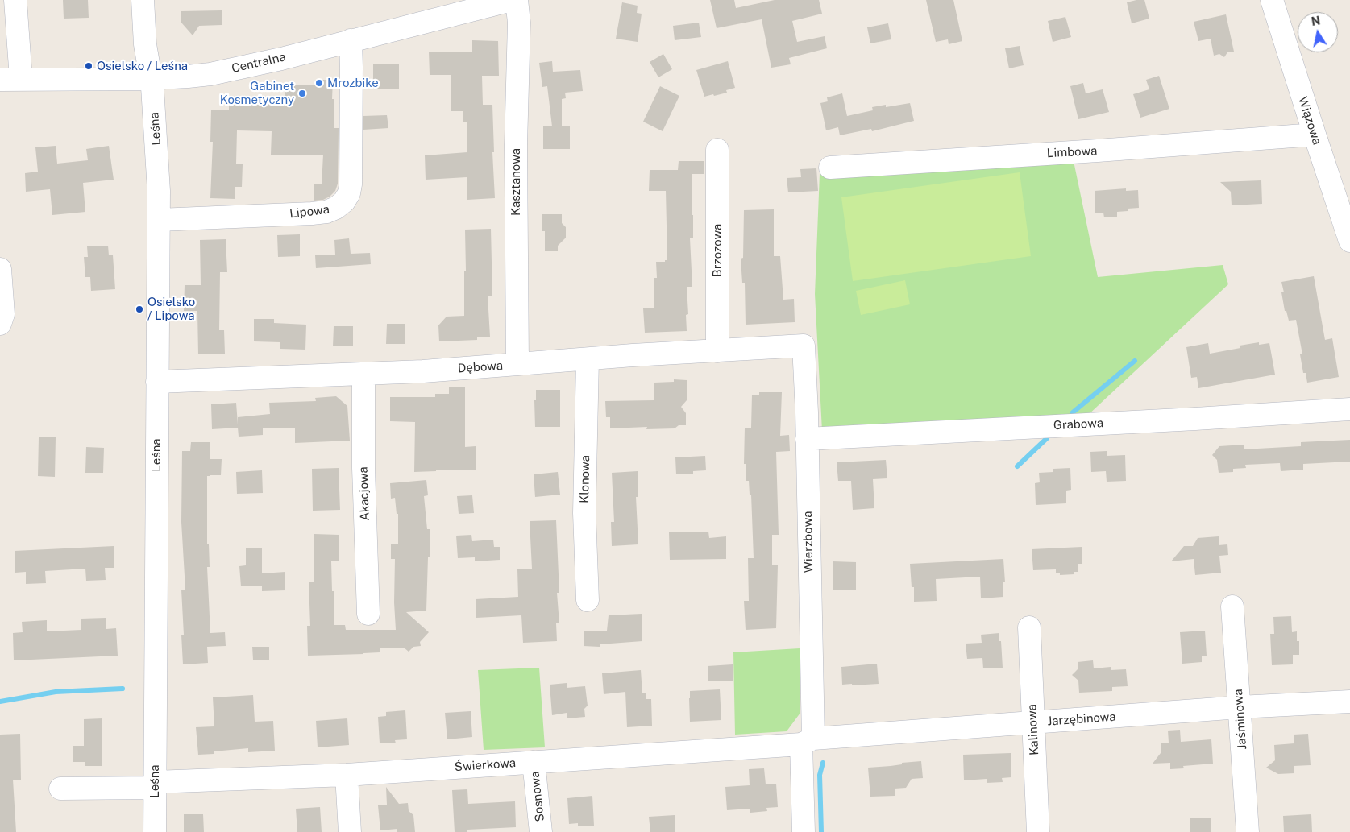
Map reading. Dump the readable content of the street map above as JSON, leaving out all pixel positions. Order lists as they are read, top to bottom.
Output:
{
  "streets": {
    "street": [
      "Centralna",
      "Wiązowa",
      "Leśna",
      "Limbowa",
      "Kasztanowa",
      "Lipowa",
      "Brzozowa",
      "Dębowa",
      "Grabowa",
      "Klonowa",
      "Akacjowa",
      "Wierzbowa",
      "Jarzębinowa",
      "Jaśminowa",
      "Kalinowa",
      "Świerkowa",
      "Sosnowa"
    ]
  },
  "crossings": [
    ["Centralna", "Leśna"],
    ["Centralna", "Lipowa"],
    ["Wiązowa", "Limbowa"],
    ["Leśna", "Lipowa"],
    ["Leśna", "Dębowa"],
    ["Leśna", "Świerkowa"],
    ["Kasztanowa", "Dębowa"],
    ["Brzozowa", "Dębowa"],
    ["Dębowa", "Klonowa"],
    ["Dębowa", "Akacjowa"],
    ["Dębowa", "Wierzbowa"],
    ["Grabowa", "Wierzbowa"],
    ["Wierzbowa", "Jarzębinowa"],
    ["Wierzbowa", "Świerkowa"],
    ["Jarzębinowa", "Jaśminowa"],
    ["Jarzębinowa", "Kalinowa"],
    ["Jarzębinowa", "Świerkowa"],
    ["Świerkowa", "Sosnowa"]
  ],
  "places": [
    "Osielsko / Leśna",
    "Mrozbike",
    "Gabinet Kosmetyczny",
    "Osielsko / Lipowa"
  ],
  "north": "top"
}
